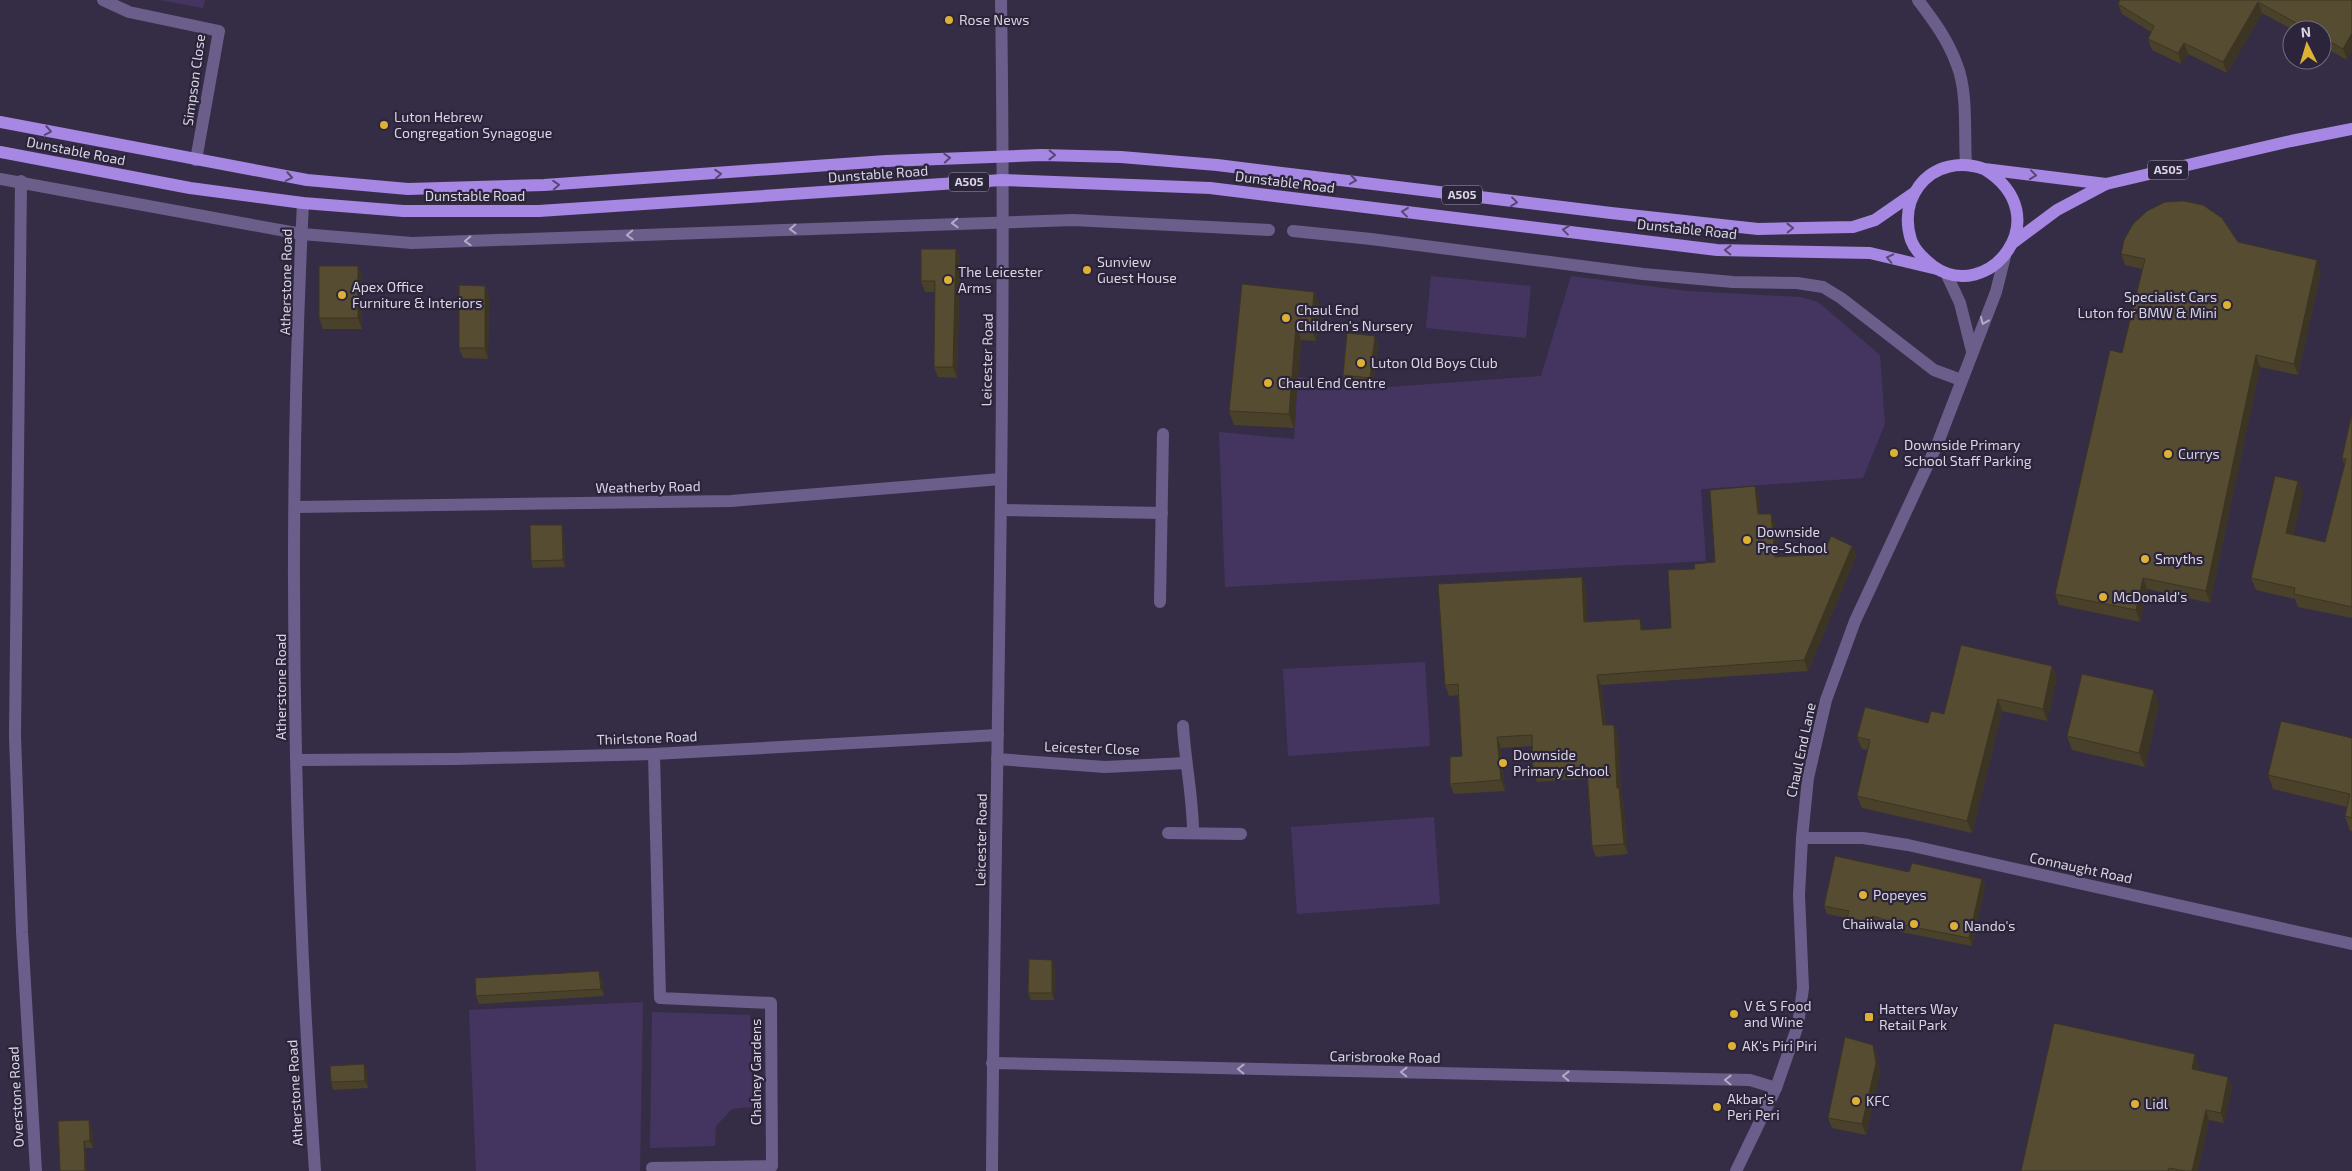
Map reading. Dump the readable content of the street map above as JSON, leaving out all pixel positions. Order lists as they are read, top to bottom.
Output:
{
  "streets": {
    "main road": ["Dunstable Road", "A505"],
    "street": [
      "Simpson Close",
      "Atherstone Road",
      "Leicester Road",
      "Weatherby Road",
      "Thirlstone Road",
      "Leicester Close",
      "Chaul End Lane",
      "Connaught Road",
      "Carisbrooke Road",
      "Chalney Gardens",
      "Overstone Road"
    ]
  },
  "crossings": [
    ["Simpson Close", "Dunstable Road"],
    ["Dunstable Road", "A505"],
    ["Dunstable Road", "Atherstone Road"],
    ["Dunstable Road", "Leicester Road"],
    ["Dunstable Road", "Chaul End Lane"],
    ["A505", "Chaul End Lane"],
    ["Atherstone Road", "Weatherby Road"],
    ["Atherstone Road", "Thirlstone Road"],
    ["Leicester Road", "Weatherby Road"],
    ["Leicester Road", "Thirlstone Road"],
    ["Leicester Road", "Leicester Close"],
    ["Leicester Road", "Carisbrooke Road"],
    ["Thirlstone Road", "Chalney Gardens"],
    ["Chaul End Lane", "Connaught Road"],
    ["Chaul End Lane", "Carisbrooke Road"]
  ],
  "one_way": ["Carisbrooke Road"],
  "places": {
    "other": [
      "Rose News",
      "Luton Hebrew Congregation Synagogue",
      "Sunview Guest House",
      "The Leicester Arms",
      "Apex Office Furniture & Interiors",
      "Specialist Cars Luton for BMW & Mini",
      "Chaul End Children's Nursery",
      "Luton Old Boys Club",
      "Chaul End Centre",
      "Downside Primary School Staff Parking",
      "Currys",
      "Downside Pre-School",
      "Smyths",
      "McDonald's",
      "Downside Primary School",
      "Popeyes",
      "Chaiiwala",
      "Nando's",
      "V & S Food and Wine",
      "AK's Piri Piri",
      "KFC",
      "Lidl",
      "Akbar's Peri Peri"
    ],
    "transit": ["Hatters Way Retail Park"]
  },
  "north": "top"
}
